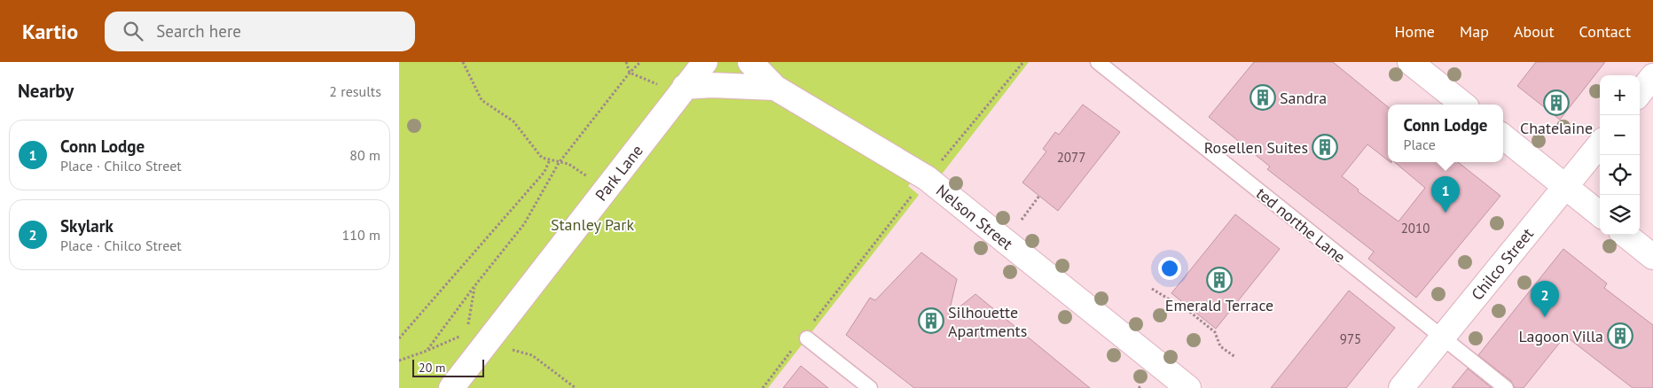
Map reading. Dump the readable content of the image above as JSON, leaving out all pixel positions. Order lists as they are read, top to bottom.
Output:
{
  "streets": {
    "street": ["Park Lane", "Nelson Street", "Chilco Street"],
    "lane": ["ted northe Lane"]
  },
  "crossings": [
    ["ted northe Lane", "Chilco Street"]
  ],
  "parks": ["Stanley Park"],
  "places": {
    "building": [
      "Sandra",
      "Chatelaine",
      "Rosellen Suites",
      "Emerald Terrace",
      "Silhouette Apartments",
      "Lagoon Villa"
    ]
  },
  "house_numbers": ["2077", "2010", "975"],
  "scale_bar": "20 m",
  "page": {
    "header": "Kartio",
    "search": "Search here",
    "nav": [
      "Home",
      "Map",
      "About",
      "Contact"
    ],
    "heading": ["Nearby", "2 results"],
    "map_buttons": ["+", "−"],
    "popup": ["Conn Lodge", "Place"],
    "list": [
      {
        "mark": "1",
        "name": "Conn Lodge",
        "note": "Place · Chilco Street",
        "value": "80 m"
      },
      {
        "mark": "2",
        "name": "Skylark",
        "note": "Place · Chilco Street",
        "value": "110 m"
      }
    ],
    "pins": ["1", "2"],
    "scale": "20 m"
  }
}
